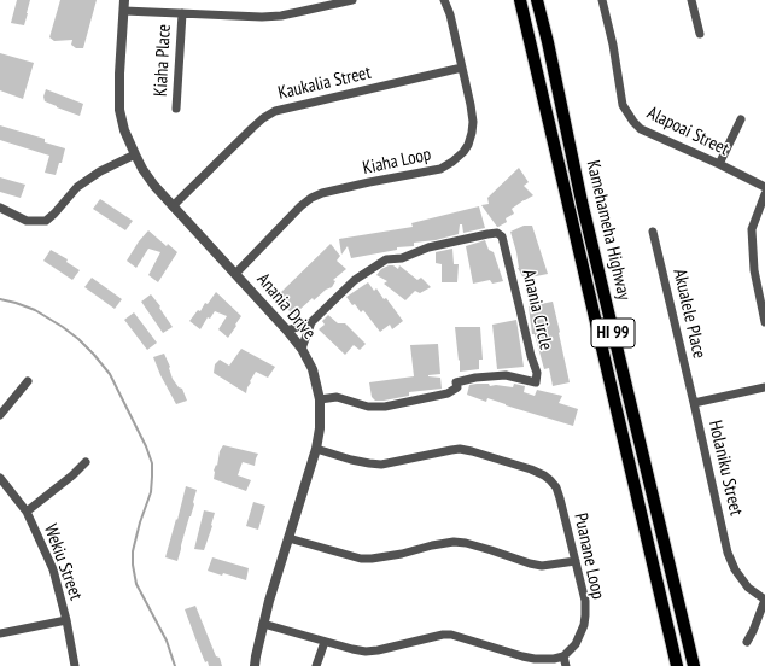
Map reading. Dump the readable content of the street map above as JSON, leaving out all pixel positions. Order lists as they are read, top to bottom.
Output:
{
  "streets": {
    "main road": ["Kamehameha Highway", "HI 99"],
    "street": [
      "Kiaha Place",
      "Kaukalia Street",
      "Alapoai Street",
      "Kiaha Loop",
      "Anania Drive",
      "Anania Circle",
      "Akualele Place",
      "Holaniku Street",
      "Puanane Loop",
      "Wekiu Street"
    ]
  },
  "crossings": [
    ["Kaukalia Street", "Kiaha Loop"],
    ["Kaukalia Street", "Anania Drive"],
    ["Kiaha Loop", "Anania Drive"],
    ["Anania Drive", "Anania Circle"],
    ["Anania Drive", "Puanane Loop"],
    ["Akualele Place", "Holaniku Street"]
  ]
}
